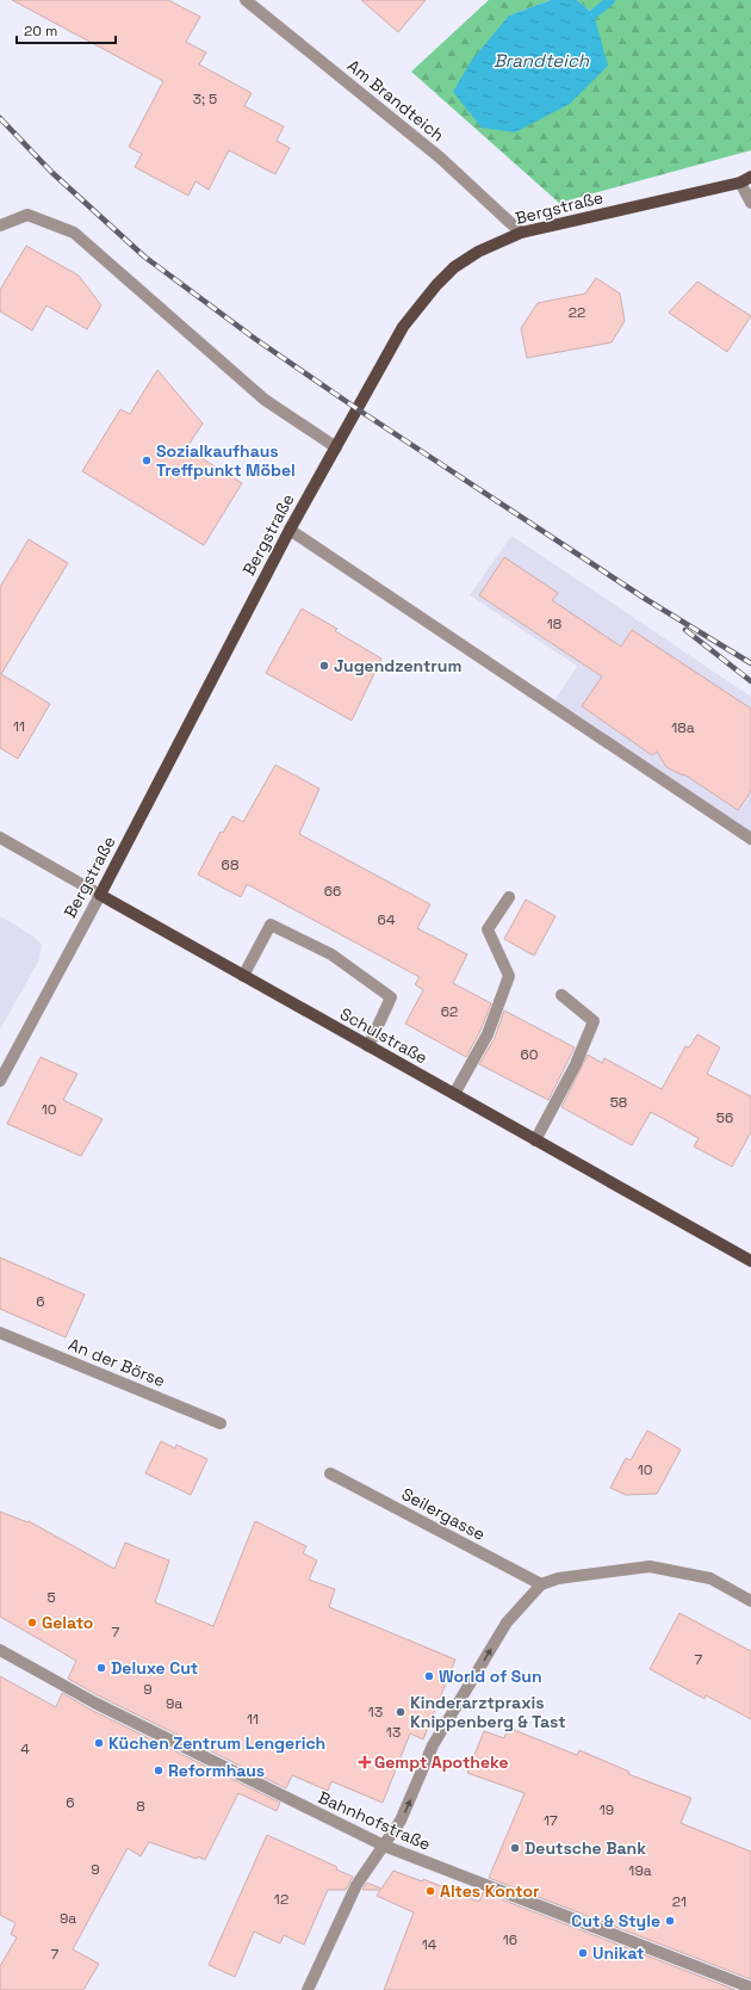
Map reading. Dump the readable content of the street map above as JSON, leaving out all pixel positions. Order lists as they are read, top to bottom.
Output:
{
  "streets": {
    "main road": ["Bergstraße", "Schulstraße"],
    "street": [
      "Am Brandteich",
      "An der Börse",
      "Seilergasse",
      "Bahnhofstraße"
    ]
  },
  "crossings": [
    ["Am Brandteich", "Bergstraße"],
    ["Bergstraße", "Schulstraße"]
  ],
  "water": ["Brandteich"],
  "places": {
    "other": [
      "Sozialkaufhaus Treffpunkt Möbel",
      "Jugendzentrum",
      "Gelato",
      "Deluxe Cut",
      "World of Sun",
      "Kinderarztpraxis Knippenberg & Tast",
      "Küchen Zentrum Lengerich",
      "Reformhaus",
      "Deutsche Bank",
      "Altes Kontor",
      "Cut & Style",
      "Unikat"
    ],
    "health": ["Gempt Apotheke"]
  },
  "house_numbers": [
    "3; 5",
    "22",
    "18",
    "11",
    "18a",
    "68",
    "66",
    "64",
    "62",
    "60",
    "58",
    "10",
    "56",
    "6",
    "10",
    "5",
    "7",
    "7",
    "9",
    "9a",
    "13",
    "11",
    "13",
    "4",
    "6",
    "8",
    "19",
    "17",
    "9",
    "19a",
    "12",
    "21",
    "9a",
    "16",
    "14",
    "7"
  ],
  "scale_bar": "20 m"
}
